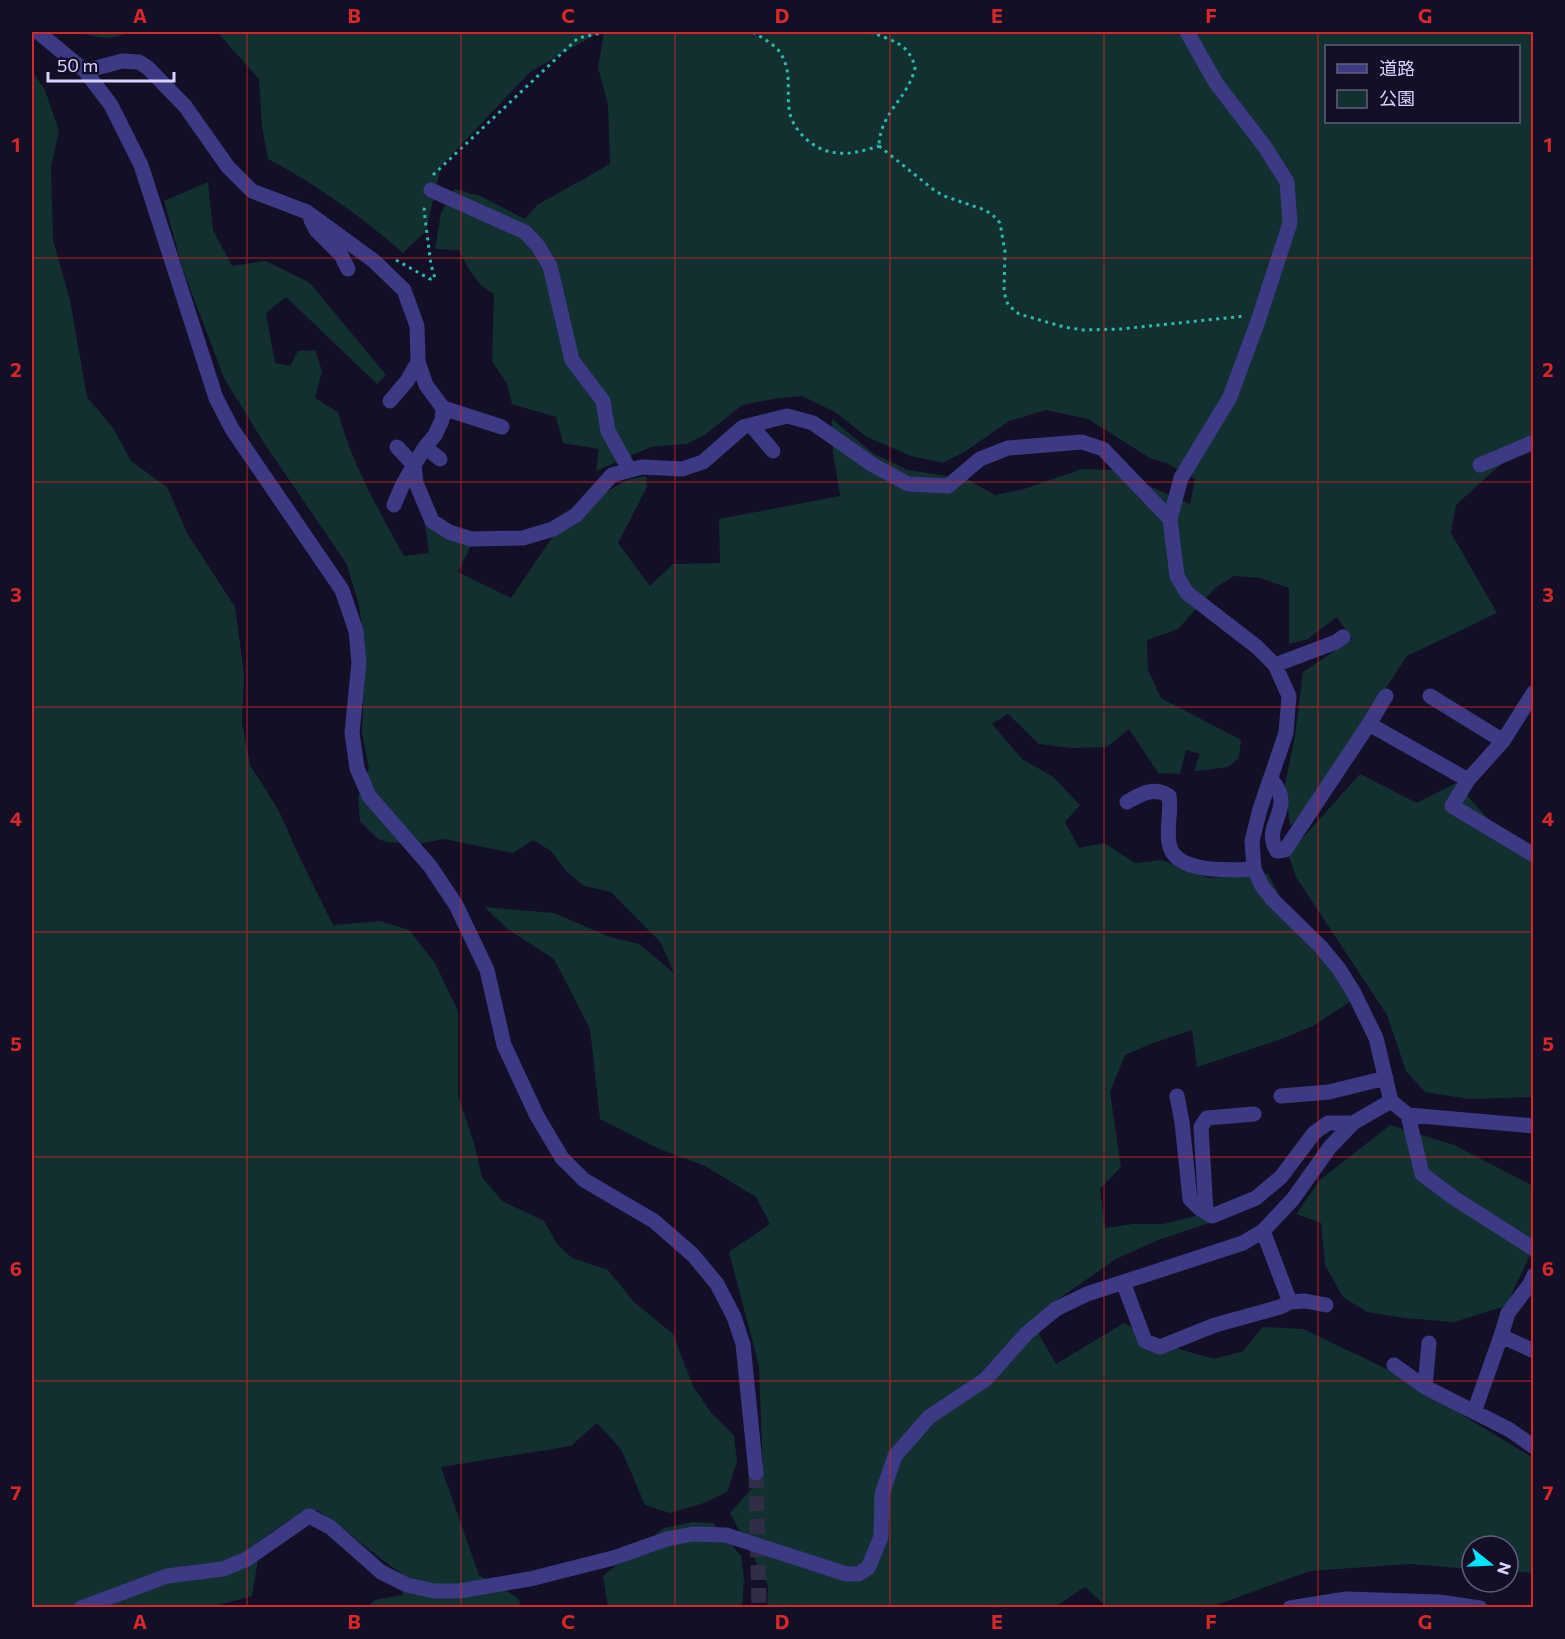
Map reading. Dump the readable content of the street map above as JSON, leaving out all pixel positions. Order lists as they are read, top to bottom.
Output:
{
  "legend": ["道路", "公園"],
  "scale_bar": "50 m",
  "north": "right",
  "grid": {
    "columns": [
      "A",
      "B",
      "C",
      "D",
      "E",
      "F",
      "G"
    ],
    "rows": [
      "1",
      "2",
      "3",
      "4",
      "5",
      "6",
      "7"
    ]
  }
}
